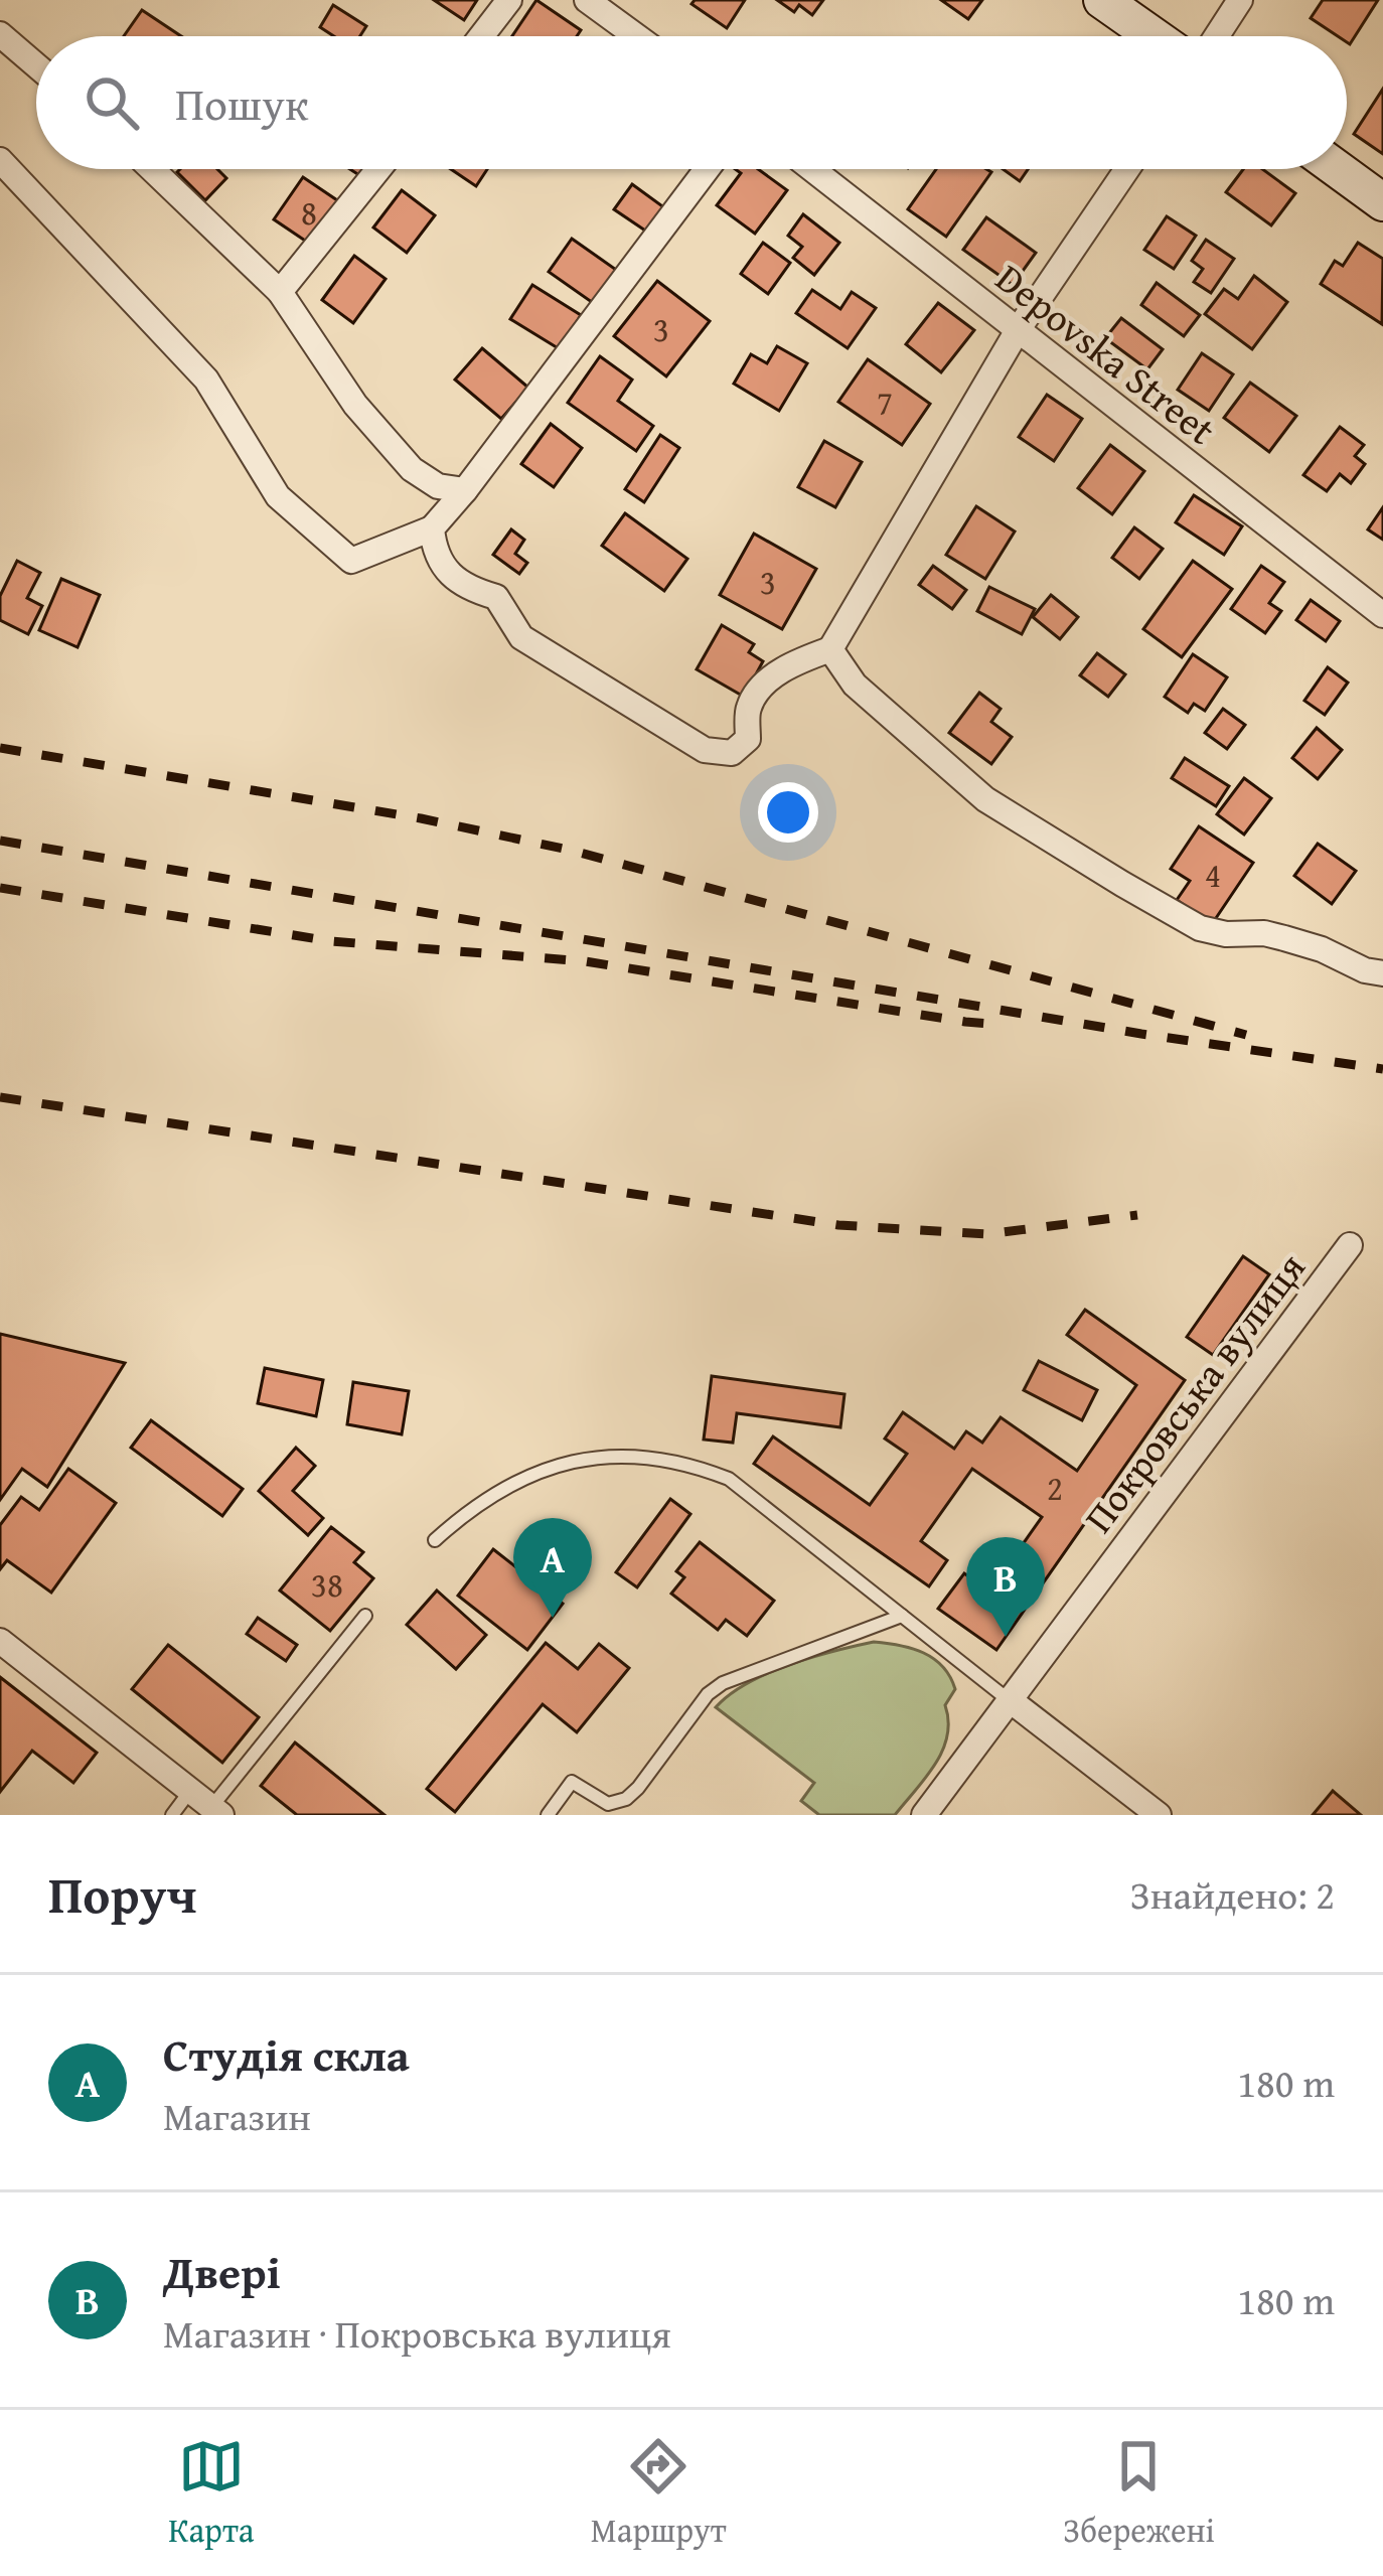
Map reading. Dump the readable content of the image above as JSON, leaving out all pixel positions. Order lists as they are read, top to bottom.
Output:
{
  "streets": {
    "street": ["Depovska Street", "Покровська вулиця"]
  },
  "house_numbers": [
    "8",
    "3",
    "7",
    "3",
    "4",
    "2",
    "38"
  ],
  "page": {
    "search": "Пошук",
    "pins": ["A", "B"],
    "heading": ["Поруч", "Знайдено: 2"],
    "list": [
      {
        "mark": "A",
        "name": "Студія скла",
        "note": "Магазин",
        "value": "180 m"
      },
      {
        "mark": "B",
        "name": "Двері",
        "note": "Магазин · Покровська вулиця",
        "value": "180 m"
      }
    ],
    "nav": ["Карта", "Маршрут", "Збережені"]
  }
}
